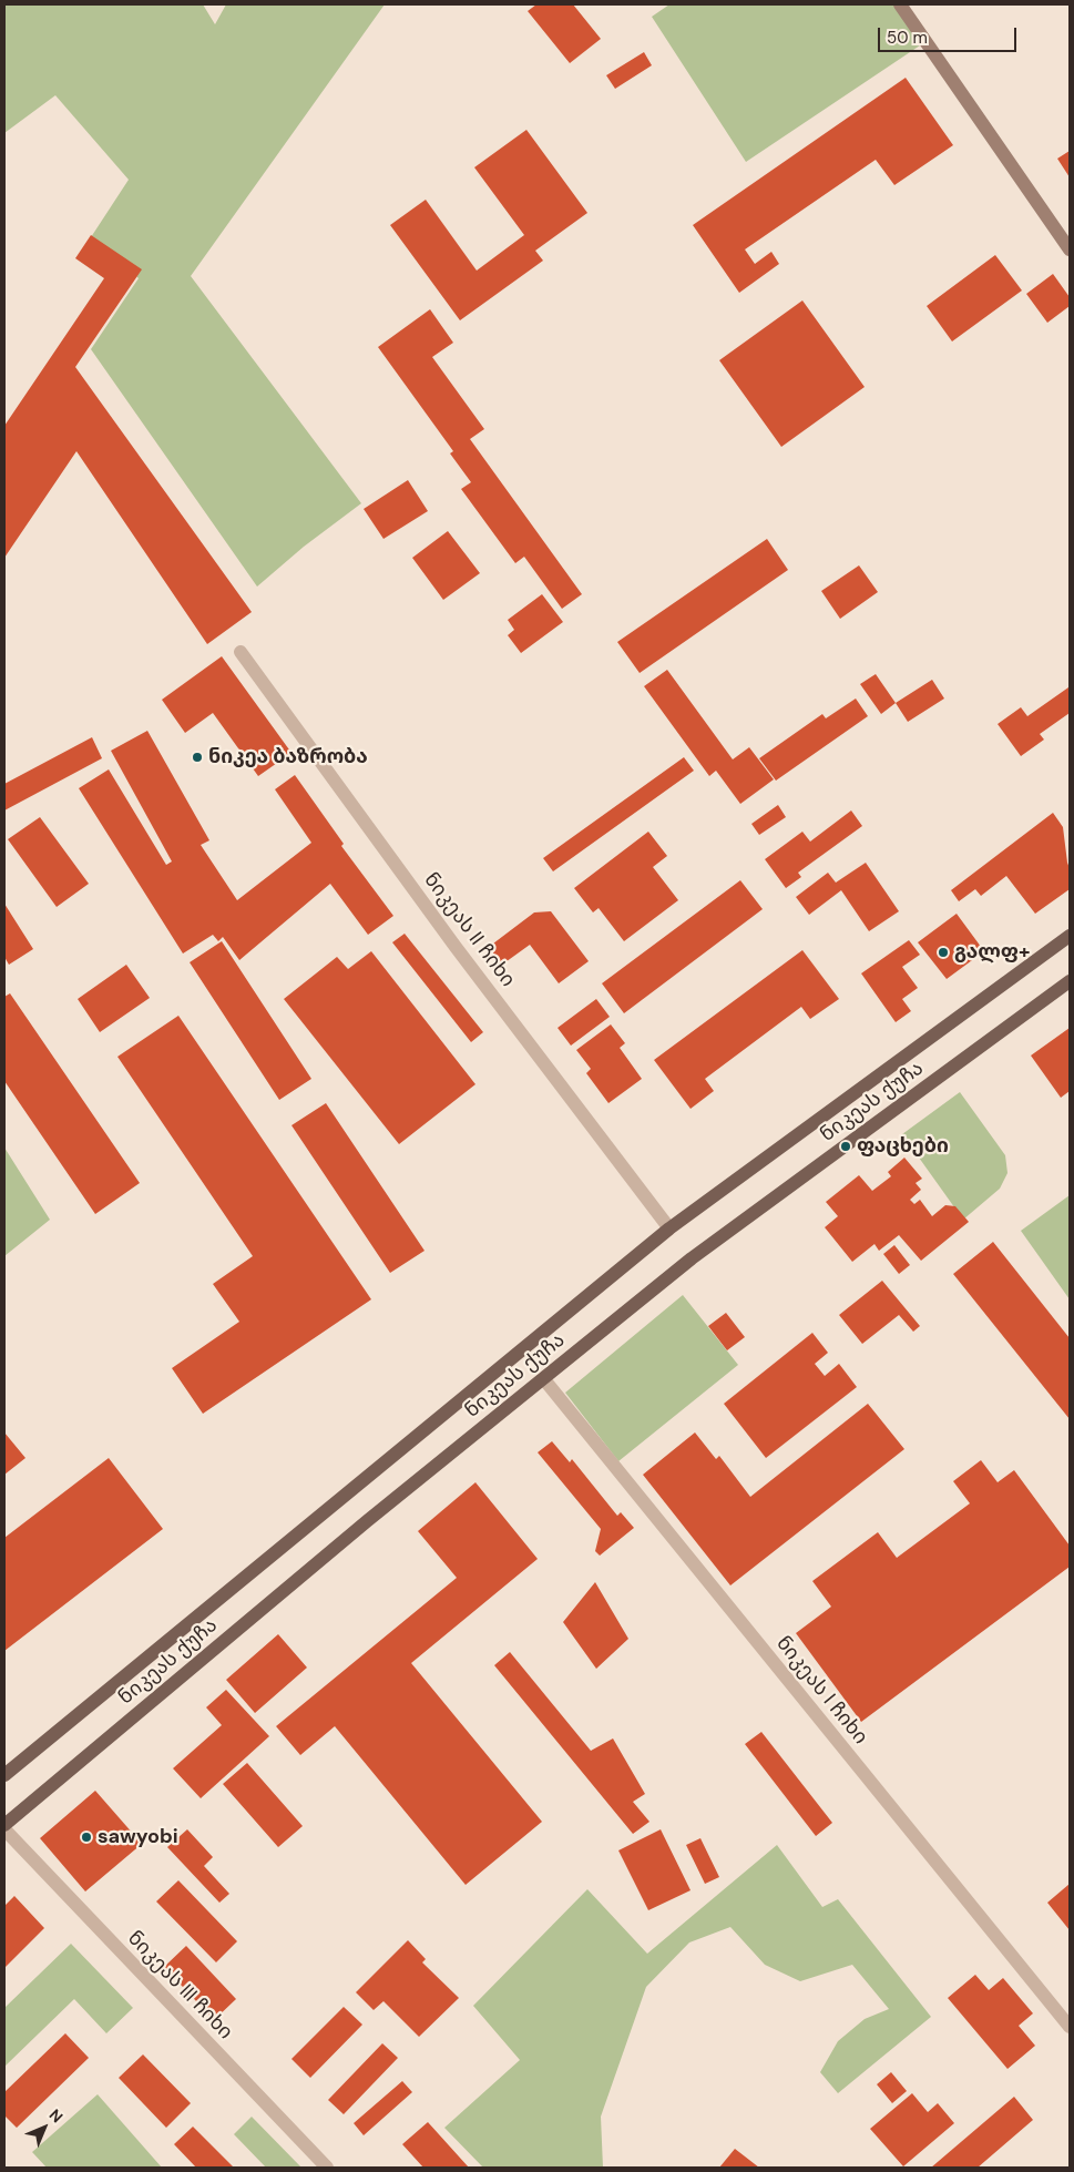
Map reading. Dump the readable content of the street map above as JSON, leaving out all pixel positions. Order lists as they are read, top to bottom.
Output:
{
  "streets": {
    "main road": ["ნიკეას ქუჩა"],
    "street": ["ნიკეას II ჩიხი", "ნიკეას I ჩიხი", "ნიკეას III ჩიხი"]
  },
  "crossings": [
    ["ნიკეას II ჩიხი", "ნიკეას ქუჩა"],
    ["ნიკეას ქუჩა", "ნიკეას I ჩიხი"],
    ["ნიკეას ქუჩა", "ნიკეას III ჩიხი"]
  ],
  "places": [
    "ნიკეა ბაზრობა",
    "გალფ+",
    "ფაცხები",
    "sawyobi"
  ],
  "scale_bar": "50 m",
  "north": "top right"
}
